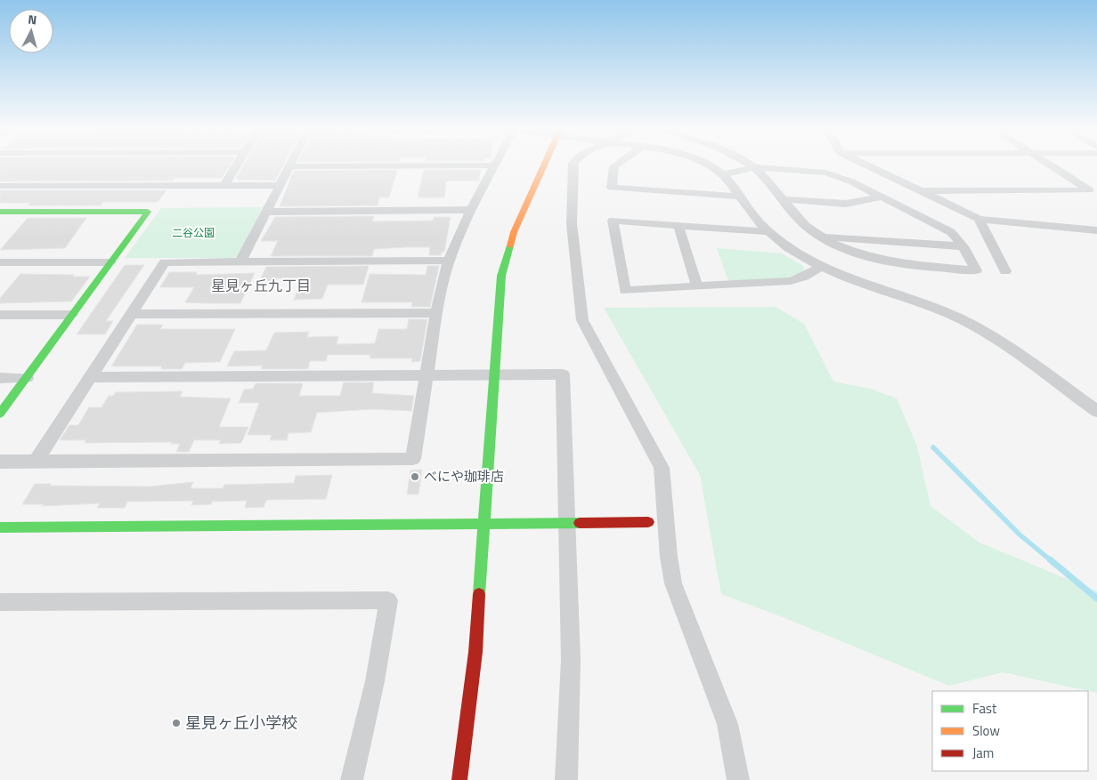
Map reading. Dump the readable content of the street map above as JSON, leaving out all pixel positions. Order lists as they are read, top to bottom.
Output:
{
  "districts": ["星見ヶ丘九丁目"],
  "parks": ["二谷公園"],
  "places": ["べにや珈琲店", "星見ヶ丘小学校"],
  "legend": ["Fast", "Slow", "Jam"],
  "north": "top"
}
